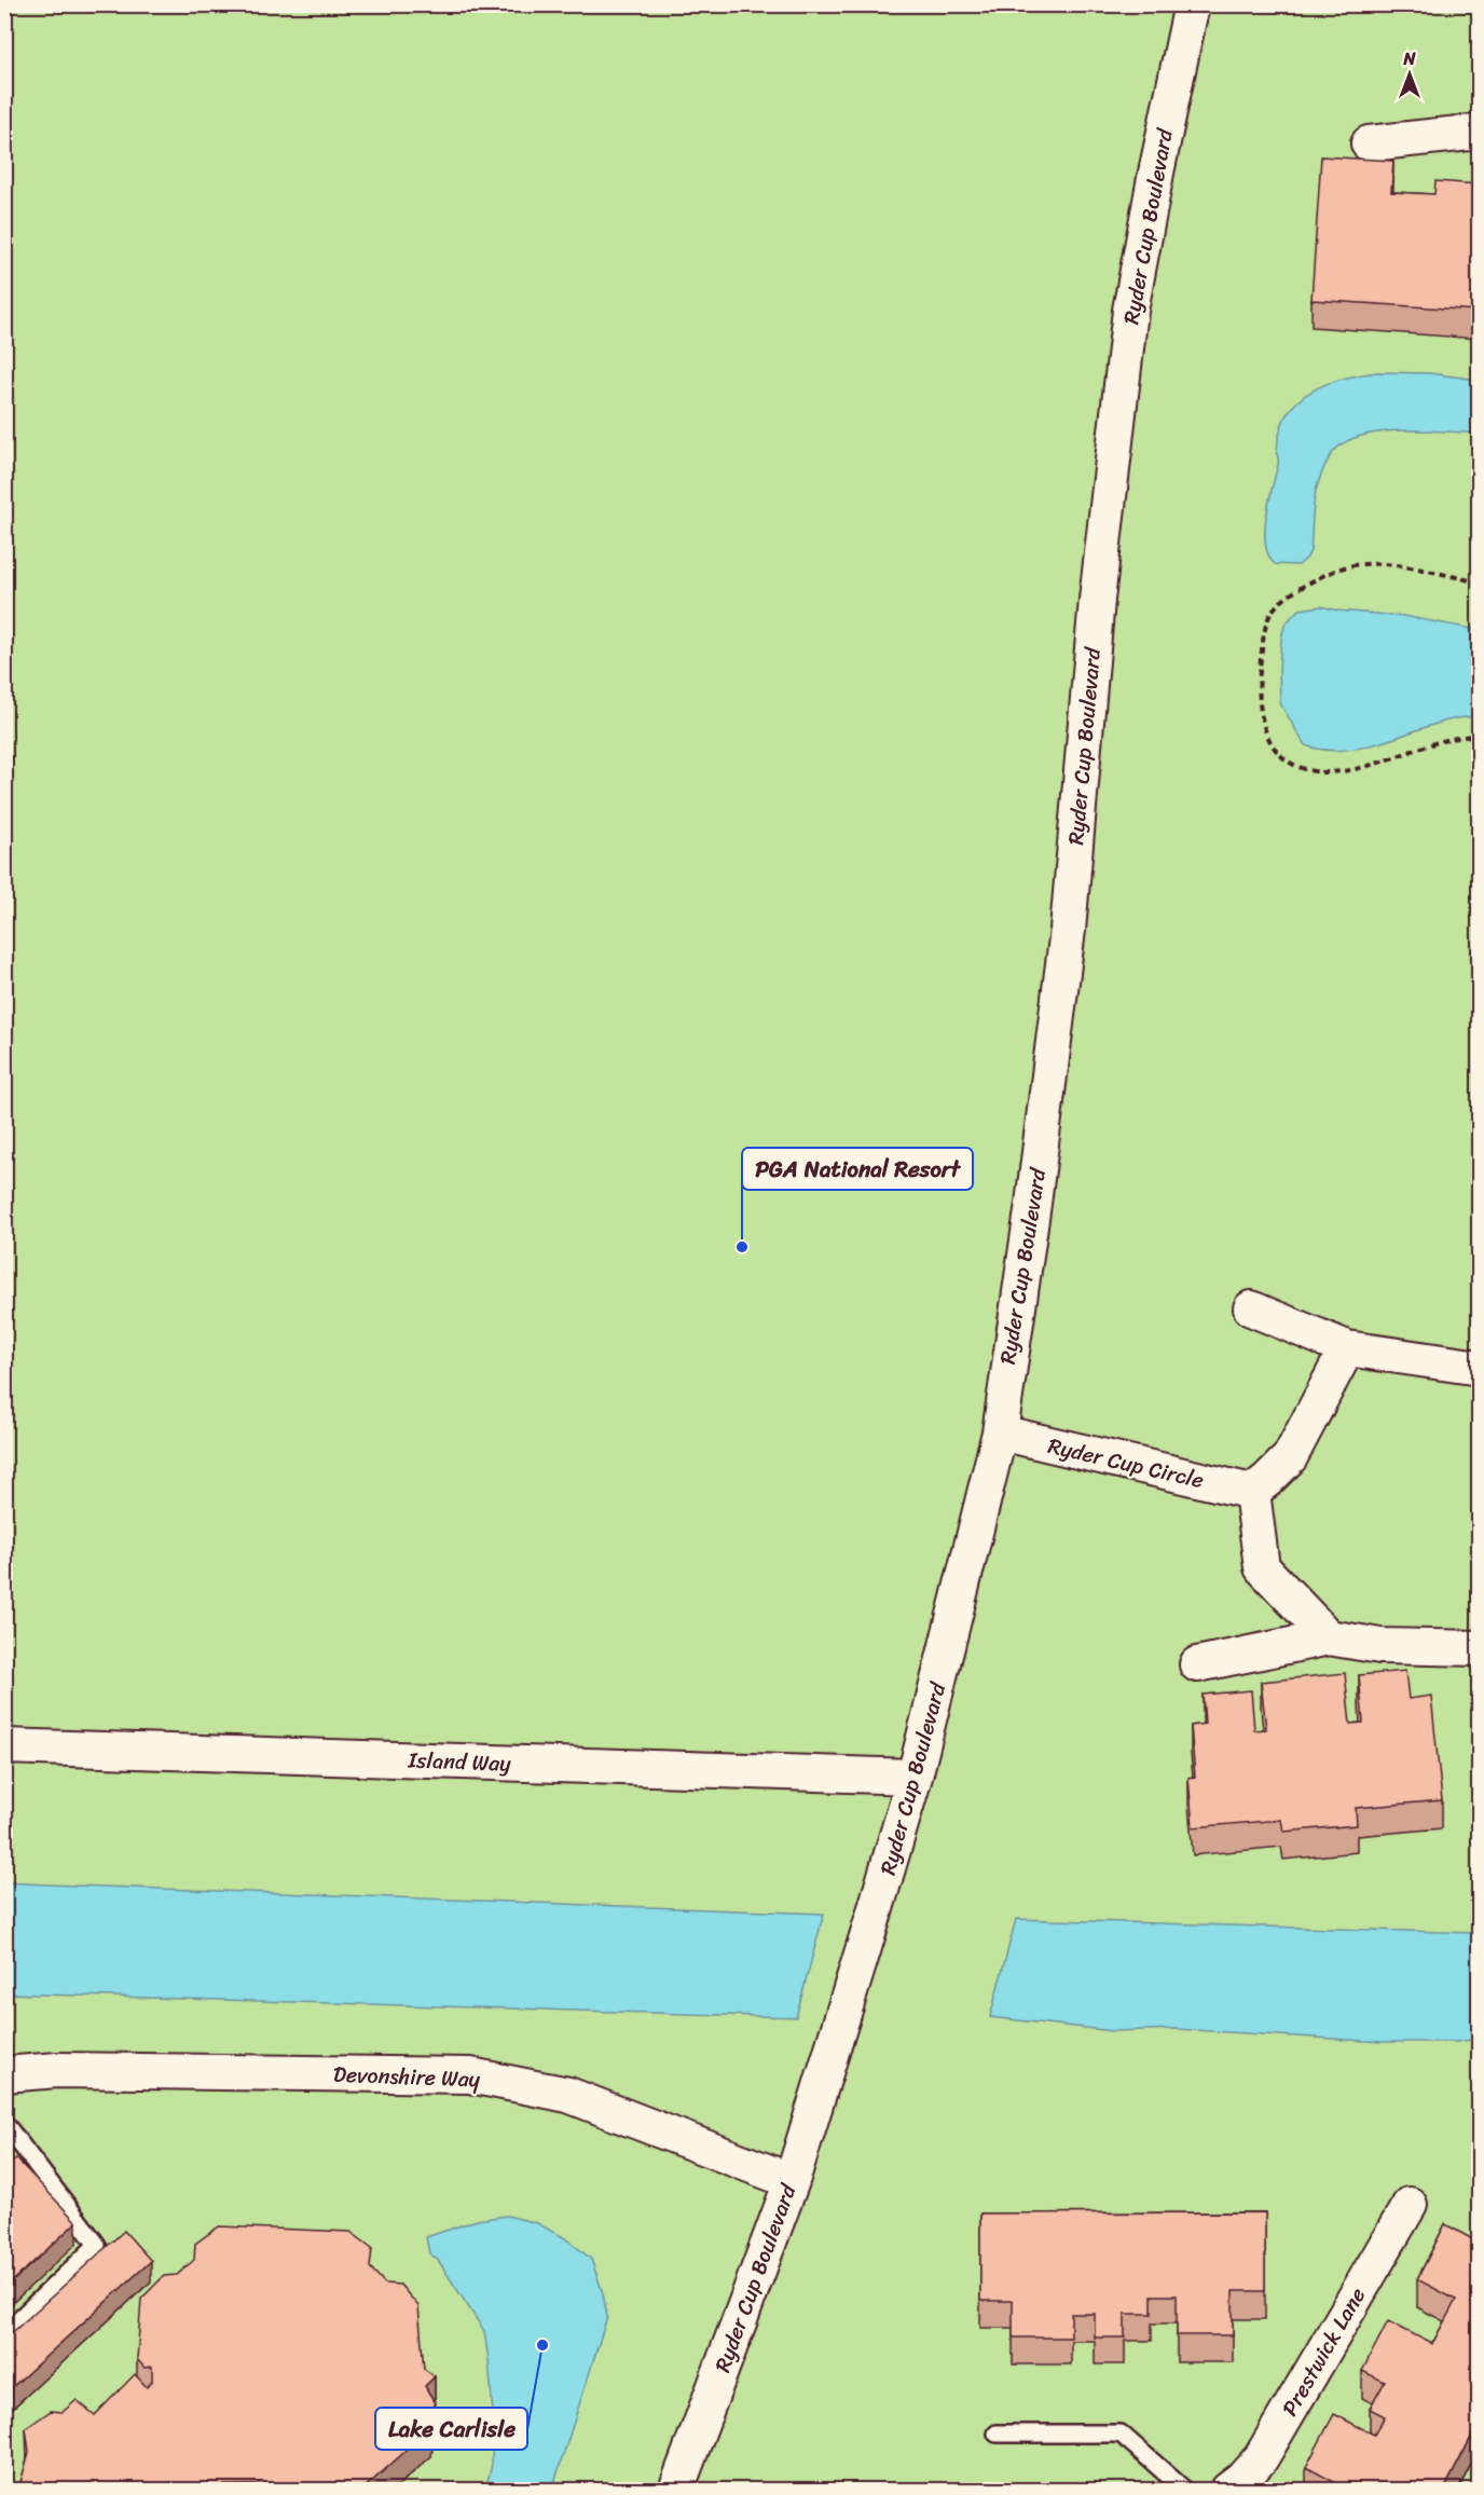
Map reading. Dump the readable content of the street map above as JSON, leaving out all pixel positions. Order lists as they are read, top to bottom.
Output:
{
  "streets": {
    "street": [
      "Ryder Cup Boulevard",
      "Ryder Cup Circle",
      "Island Way",
      "Devonshire Way",
      "Prestwick Lane"
    ]
  },
  "crossings": [
    ["Ryder Cup Boulevard", "Ryder Cup Circle"],
    ["Ryder Cup Boulevard", "Island Way"],
    ["Ryder Cup Boulevard", "Devonshire Way"]
  ],
  "places": ["PGA National Resort", "Lake Carlisle"],
  "north": "top"
}
